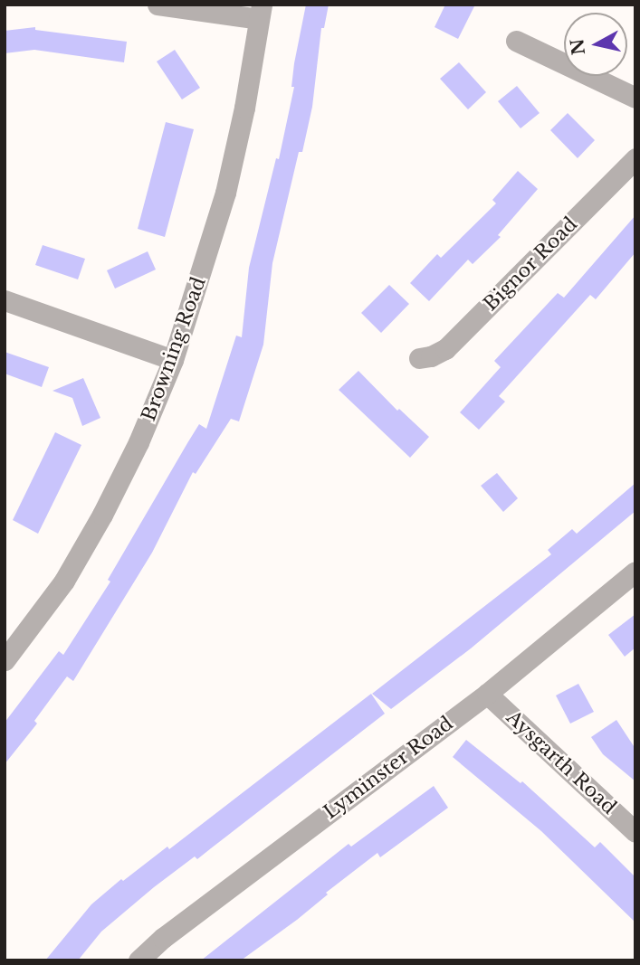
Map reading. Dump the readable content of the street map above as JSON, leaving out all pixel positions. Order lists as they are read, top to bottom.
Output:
{
  "streets": {
    "street": [
      "Bignor Road",
      "Browning Road",
      "Aysgarth Road",
      "Lyminster Road"
    ]
  },
  "crossings": [
    ["Aysgarth Road", "Lyminster Road"]
  ],
  "north": "left"
}
